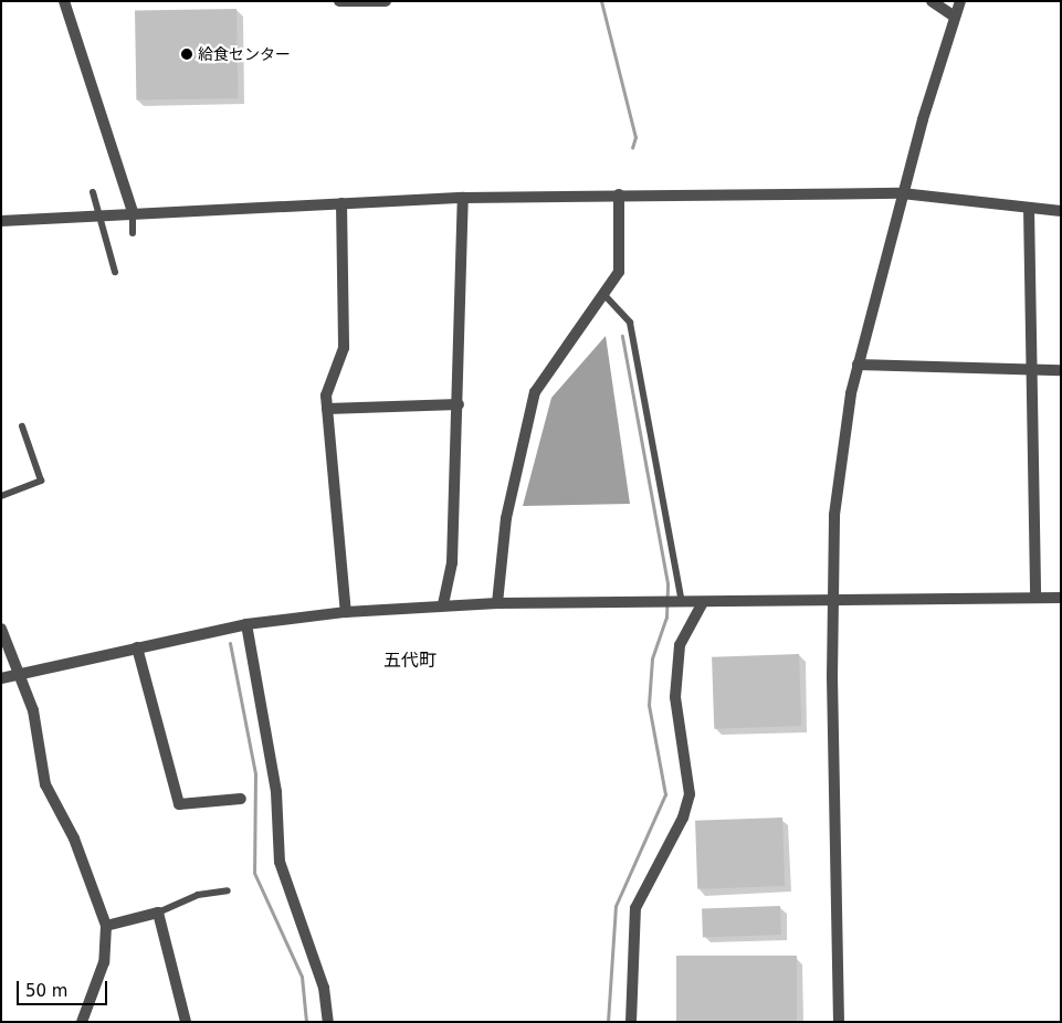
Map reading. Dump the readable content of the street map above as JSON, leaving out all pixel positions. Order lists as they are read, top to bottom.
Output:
{
  "districts": ["五代町"],
  "places": ["給食センター"],
  "scale_bar": "50 m"
}
